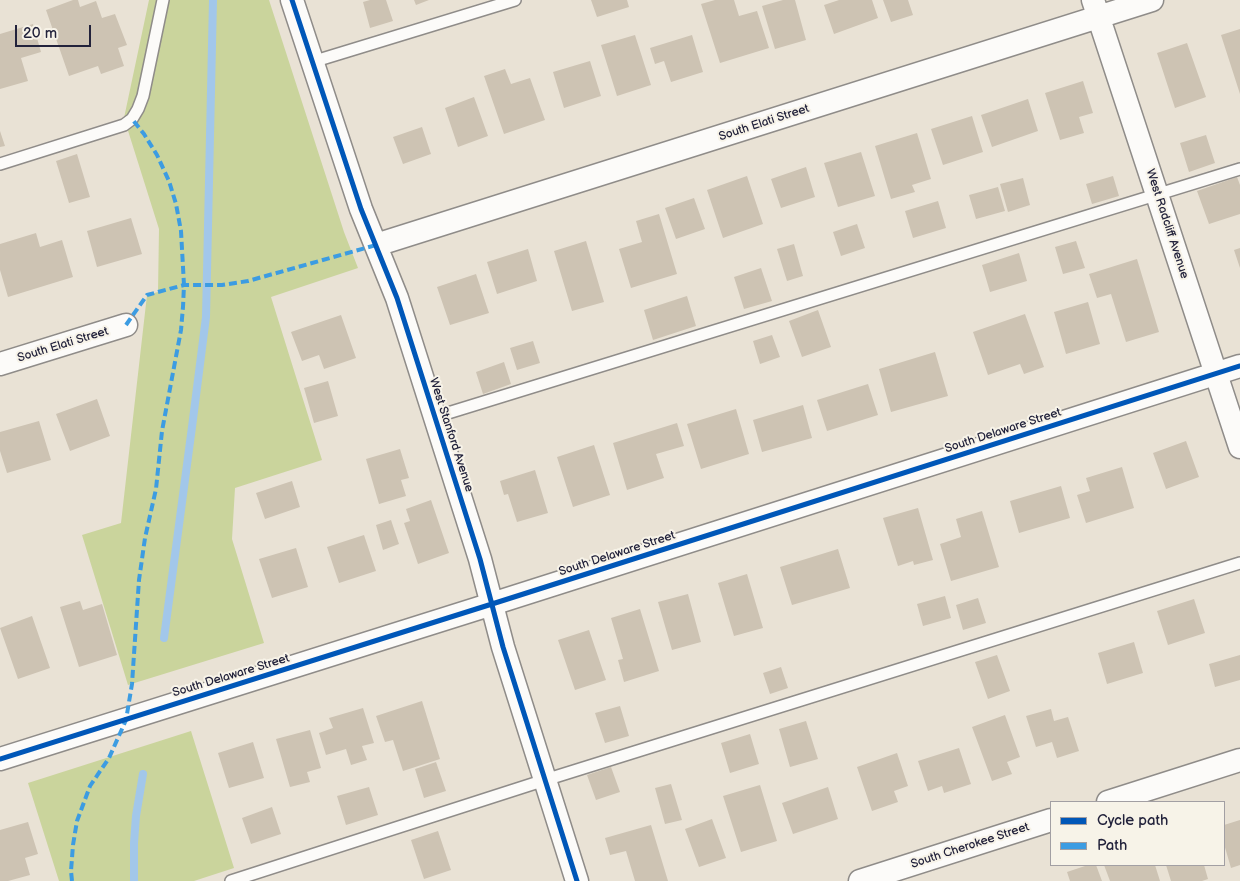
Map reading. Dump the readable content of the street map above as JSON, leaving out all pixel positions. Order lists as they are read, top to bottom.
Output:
{
  "streets": {
    "street": [
      "South Elati Street",
      "West Radcliff Avenue",
      "South Delaware Street",
      "West Stanford Avenue",
      "South Cherokee Street"
    ]
  },
  "crossings": [
    ["South Elati Street", "West Radcliff Avenue"],
    ["South Elati Street", "West Stanford Avenue"],
    ["West Radcliff Avenue", "South Delaware Street"],
    ["South Delaware Street", "West Stanford Avenue"]
  ],
  "legend": ["Cycle path", "Path"],
  "scale_bar": "20 m"
}
